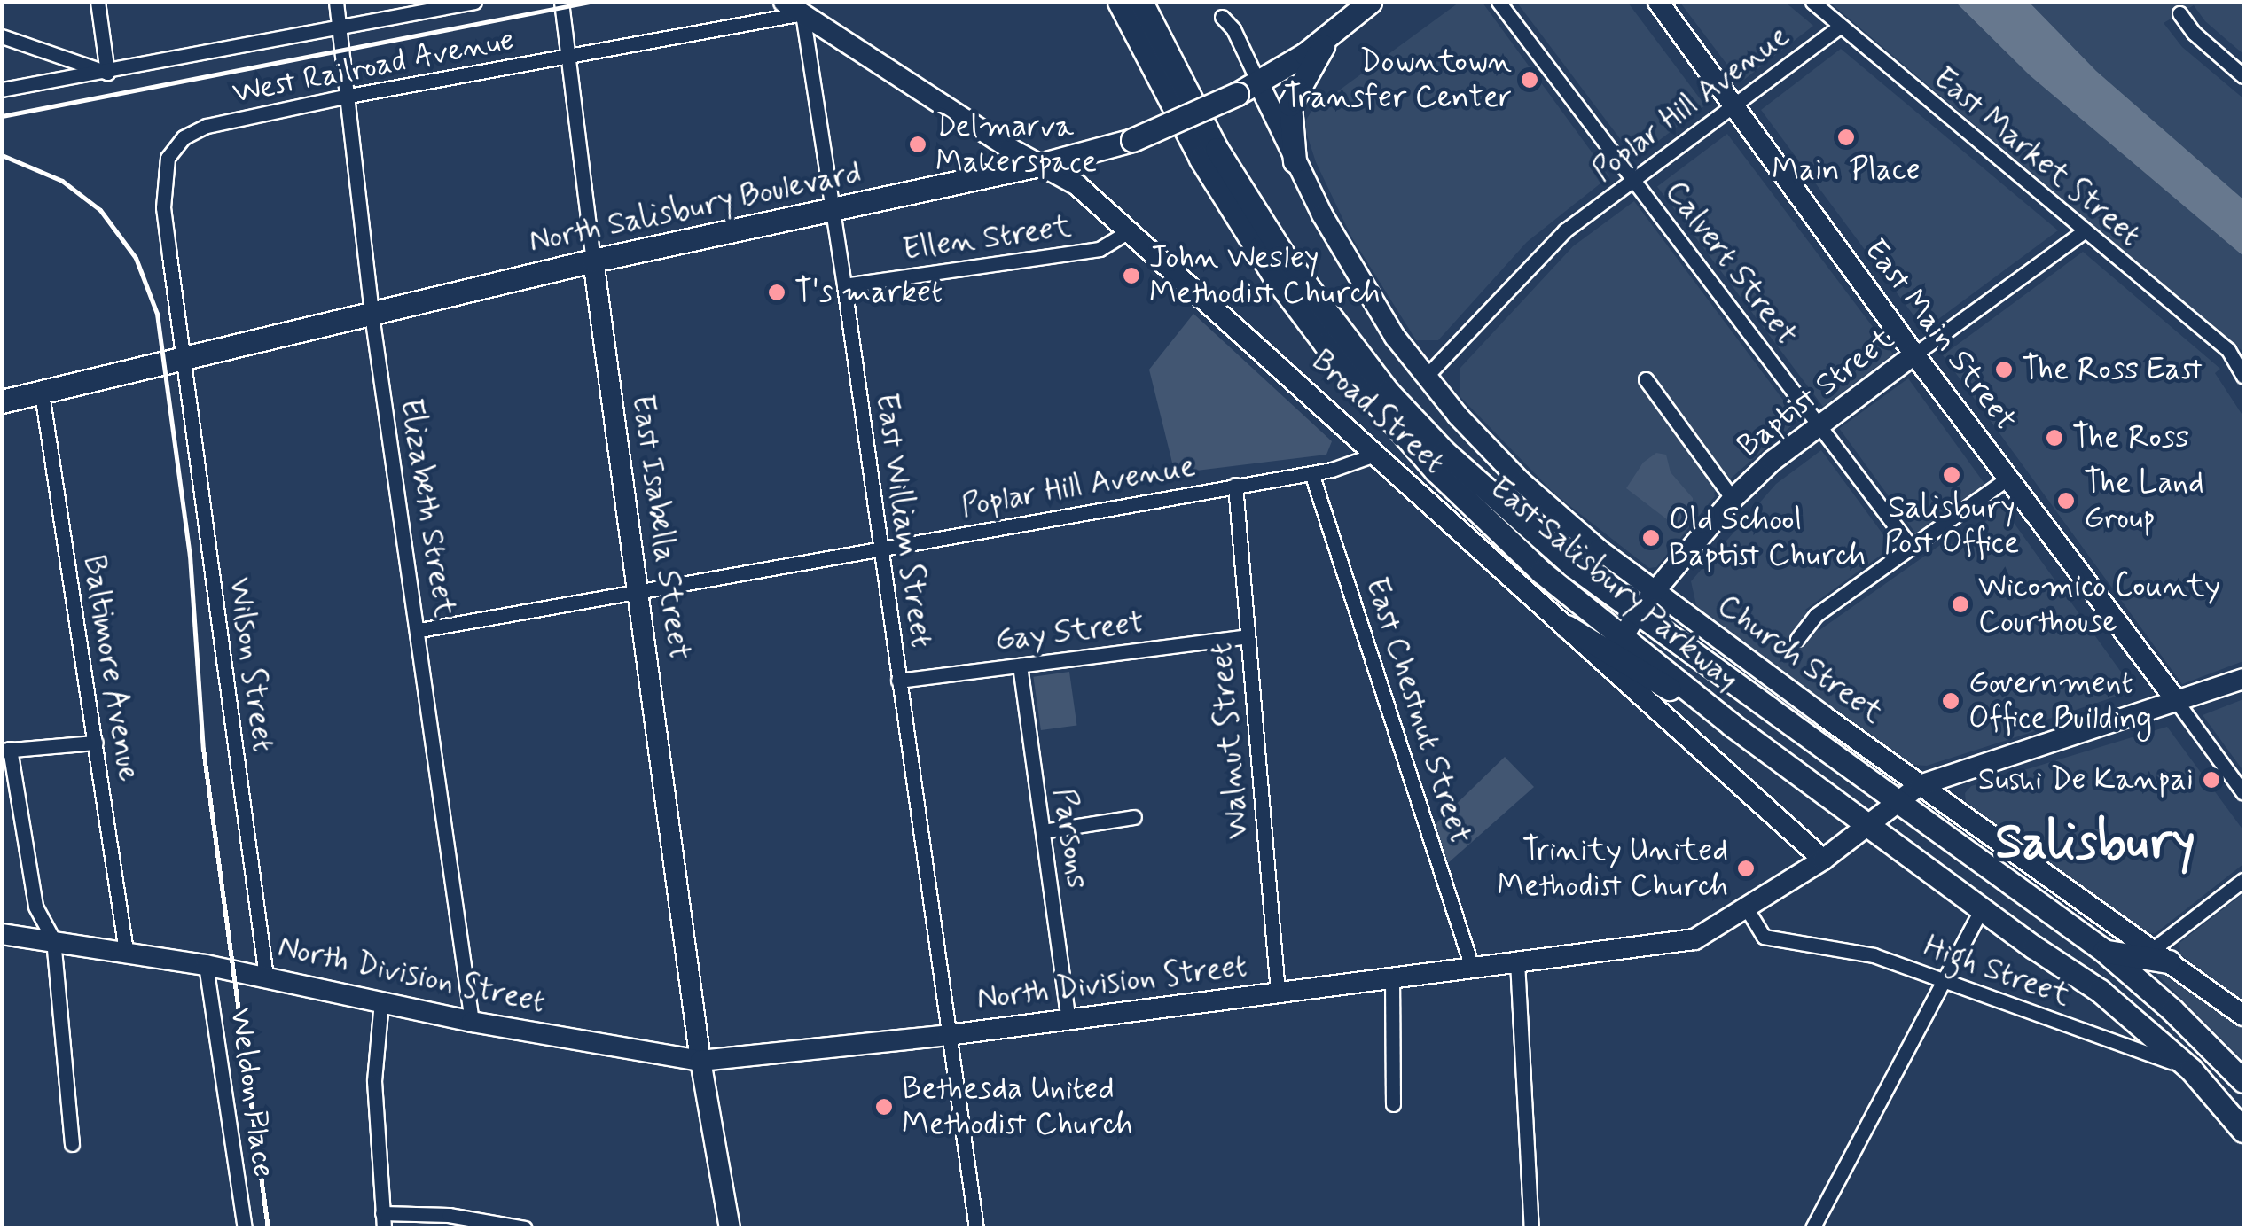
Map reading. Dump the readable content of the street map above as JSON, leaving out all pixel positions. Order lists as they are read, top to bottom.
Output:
{
  "streets": {
    "main road": ["North Salisbury Boulevard", "East Salisbury Parkway"],
    "street": [
      "West Railroad Avenue",
      "Poplar Hill Avenue",
      "East Market Street",
      "Ellen Street",
      "Calvert Street",
      "East Main Street",
      "Baptist Street",
      "Broad Street",
      "Elizabeth Street",
      "East William Street",
      "East Isabella Street",
      "Gay Street",
      "Church Street",
      "Wilson Street",
      "Baltimore Avenue",
      "East Chestnut Street",
      "Walnut Street",
      "Parsons",
      "High Street",
      "North Division Street",
      "Weldon Place"
    ]
  },
  "crossings": [
    ["West Railroad Avenue", "North Salisbury Boulevard"],
    ["West Railroad Avenue", "Broad Street"],
    ["West Railroad Avenue", "Elizabeth Street"],
    ["West Railroad Avenue", "East William Street"],
    ["West Railroad Avenue", "East Isabella Street"],
    ["West Railroad Avenue", "Wilson Street"],
    ["Poplar Hill Avenue", "East Market Street"],
    ["Poplar Hill Avenue", "Calvert Street"],
    ["Poplar Hill Avenue", "East Main Street"],
    ["Poplar Hill Avenue", "Broad Street"],
    ["Poplar Hill Avenue", "Elizabeth Street"],
    ["Poplar Hill Avenue", "East William Street"],
    ["Poplar Hill Avenue", "East Isabella Street"],
    ["Poplar Hill Avenue", "Church Street"],
    ["Poplar Hill Avenue", "East Chestnut Street"],
    ["Poplar Hill Avenue", "Walnut Street"],
    ["East Market Street", "Baptist Street"],
    ["North Salisbury Boulevard", "Broad Street"],
    ["North Salisbury Boulevard", "Elizabeth Street"],
    ["North Salisbury Boulevard", "East William Street"],
    ["North Salisbury Boulevard", "East Isabella Street"],
    ["North Salisbury Boulevard", "Church Street"],
    ["North Salisbury Boulevard", "Wilson Street"],
    ["North Salisbury Boulevard", "Baltimore Avenue"],
    ["Ellen Street", "Broad Street"],
    ["Ellen Street", "East William Street"],
    ["Calvert Street", "Baptist Street"],
    ["East Main Street", "Baptist Street"],
    ["East Main Street", "North Division Street"],
    ["Baptist Street", "East Salisbury Parkway"],
    ["Baptist Street", "Church Street"],
    ["Broad Street", "East William Street"],
    ["Broad Street", "North Division Street"],
    ["Elizabeth Street", "North Division Street"],
    ["East William Street", "Gay Street"],
    ["East William Street", "North Division Street"],
    ["East Isabella Street", "North Division Street"],
    ["East Salisbury Parkway", "High Street"],
    ["East Salisbury Parkway", "North Division Street"],
    ["Gay Street", "Walnut Street"],
    ["Gay Street", "Parsons"],
    ["Church Street", "North Division Street"],
    ["Wilson Street", "North Division Street"],
    ["Baltimore Avenue", "North Division Street"],
    ["East Chestnut Street", "North Division Street"],
    ["Walnut Street", "North Division Street"],
    ["Parsons", "North Division Street"],
    ["High Street", "North Division Street"],
    ["North Division Street", "Weldon Place"]
  ],
  "districts": ["Salisbury"],
  "places": [
    "Downtown Transfer Center",
    "Main Place",
    "Delmarva Makerspace",
    "John Wesley Methodist Church",
    "T's market",
    "The Ross East",
    "The Ross",
    "Salisbury Post Office",
    "The Land Group",
    "Old School Baptist Church",
    "Wicomico County Courthouse",
    "Government Office Building",
    "Sushi De Kanpai",
    "Trinity United Methodist Church",
    "Bethesda United Methodist Church"
  ]
}
